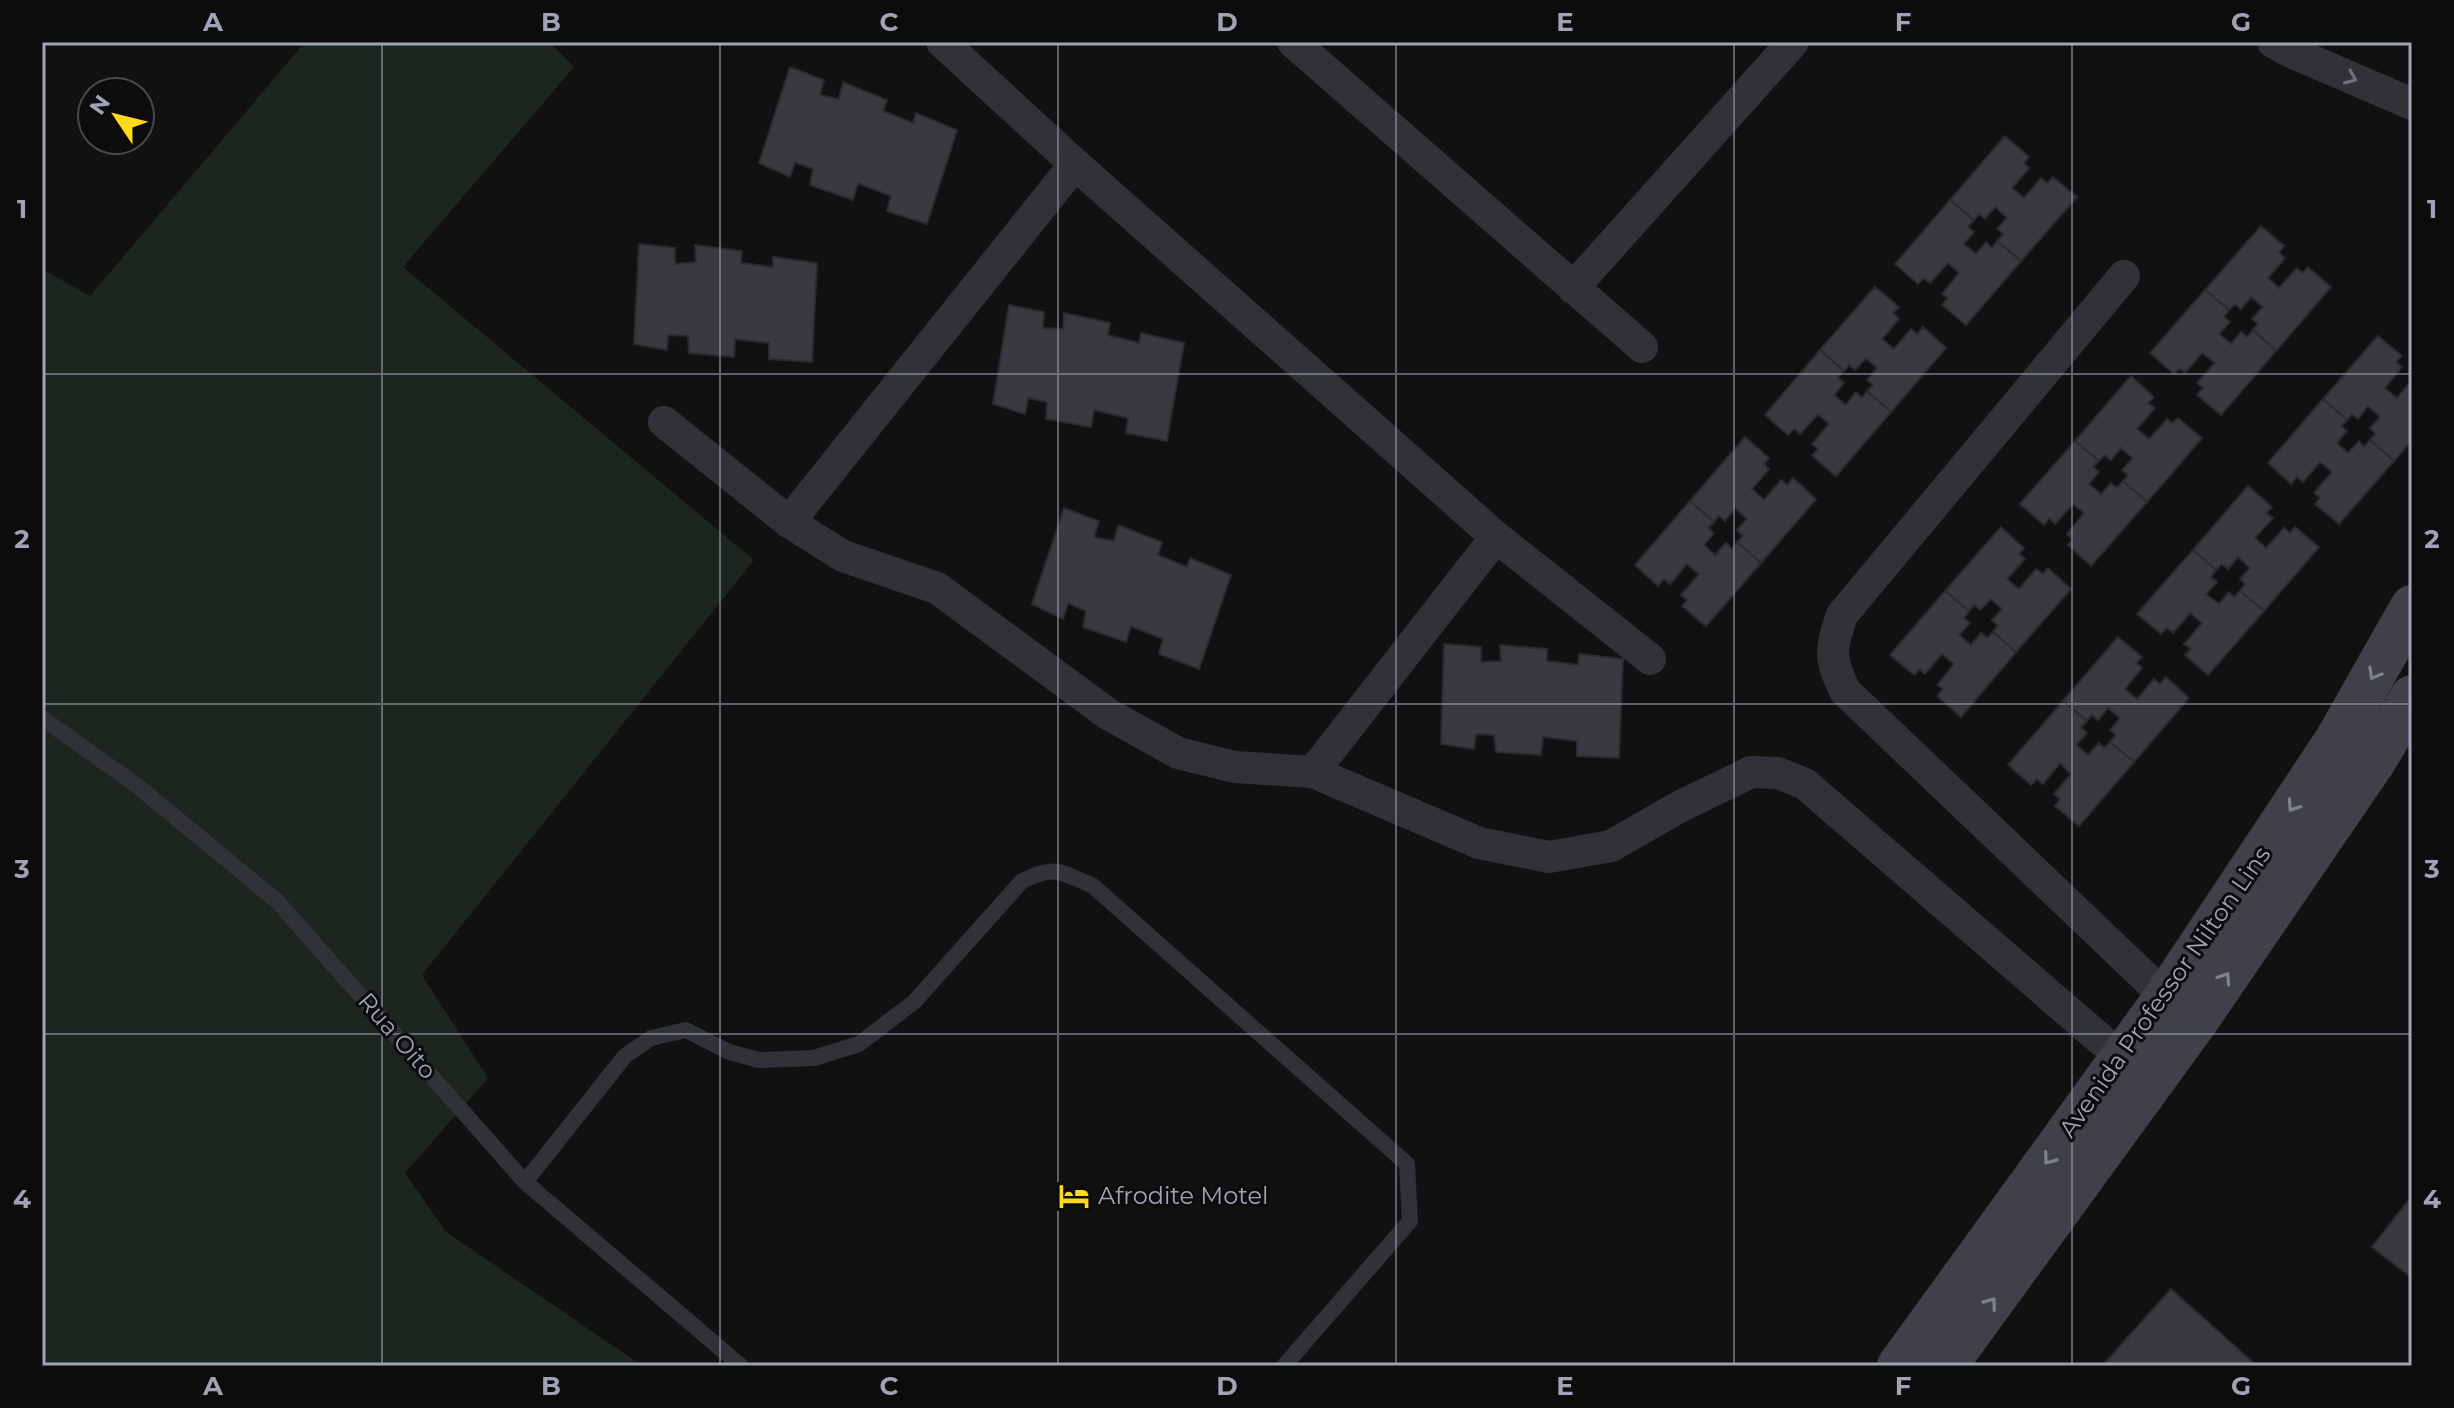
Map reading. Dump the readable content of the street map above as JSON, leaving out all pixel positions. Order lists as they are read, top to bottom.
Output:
{
  "streets": {
    "main road": ["Avenida Professor Nilton Lins"],
    "lane": ["Rua Oito"]
  },
  "places": {
    "hotel": ["Afrodite Motel"]
  },
  "north": "top left",
  "grid": {
    "columns": [
      "A",
      "B",
      "C",
      "D",
      "E",
      "F",
      "G"
    ],
    "rows": [
      "1",
      "2",
      "3",
      "4"
    ]
  }
}
